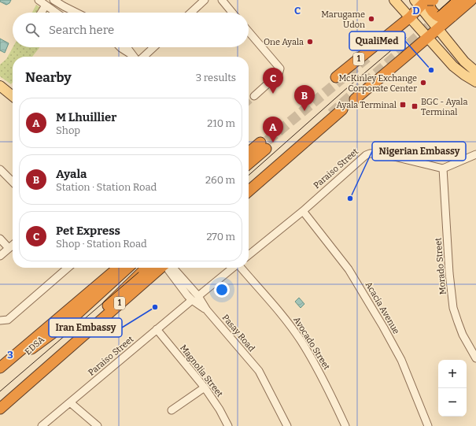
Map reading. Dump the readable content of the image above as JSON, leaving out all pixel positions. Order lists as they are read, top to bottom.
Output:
{
  "streets": {
    "highway": ["1", "EDSA"],
    "street": [
      "Paraiso Street",
      "Morado Street",
      "Acacia Avenue",
      "Pasay Road",
      "Avocado Street",
      "Magnolia Street"
    ]
  },
  "crossings": [
    ["Paraiso Street", "Morado Street"],
    ["Paraiso Street", "Acacia Avenue"],
    ["Paraiso Street", "Pasay Road"],
    ["Paraiso Street", "Magnolia Street"]
  ],
  "places": {
    "other": [
      "Marugame Udon",
      "One Ayala",
      "QualiMed",
      "McKinley Exchange Corporate Center",
      "Nigerian Embassy",
      "Iran Embassy"
    ],
    "transit": ["Ayala Terminal", "BGC - Ayala Terminal"]
  },
  "page": {
    "search": "Search here",
    "heading": ["Nearby", "3 results"],
    "pins": ["C", "B", "A"],
    "list": [
      {
        "mark": "A",
        "name": "M Lhuillier",
        "note": "Shop",
        "value": "210 m"
      },
      {
        "mark": "B",
        "name": "Ayala",
        "note": "Station · Station Road",
        "value": "260 m"
      },
      {
        "mark": "C",
        "name": "Pet Express",
        "note": "Shop · Station Road",
        "value": "270 m"
      }
    ],
    "map_buttons": ["+", "−"]
  },
  "grid": {
    "columns": ["C", "D"],
    "rows": ["3"]
  }
}
